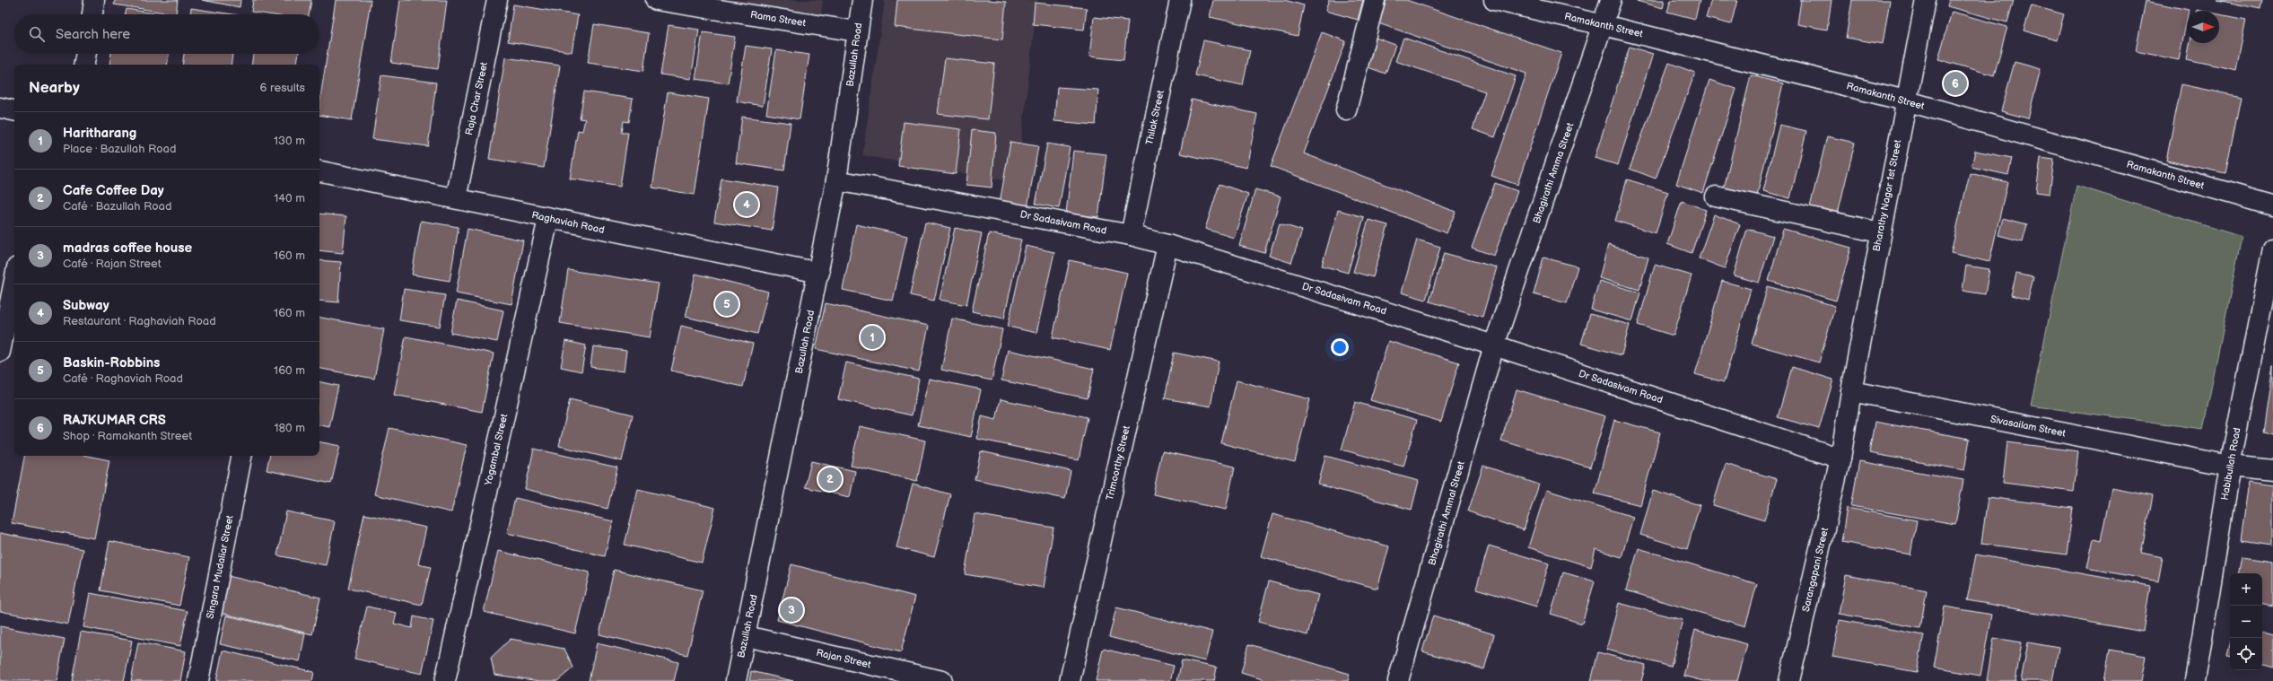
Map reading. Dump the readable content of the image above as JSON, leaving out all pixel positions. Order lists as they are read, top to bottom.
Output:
{
  "streets": {
    "street": [
      "Rama Street",
      "Ramakanth Street",
      "Bazullah Road",
      "Raja Char Street",
      "Thilak Street",
      "Bhagirathi Amma Street",
      "Bharathy Nagar 1st Street",
      "Raghaviah Road",
      "Dr Sadasivam Road",
      "Sivasailam Street",
      "Yogambal Street",
      "Trimoorthy Street",
      "Habibullah Road",
      "Bhagirathi Ammal Street",
      "Singara Mudaliar Street",
      "Sarangapani Street",
      "Rajan Street"
    ]
  },
  "crossings": [
    ["Rama Street", "Bazullah Road"],
    ["Ramakanth Street", "Bhagirathi Amma Street"],
    ["Ramakanth Street", "Bharathy Nagar 1st Street"],
    ["Bazullah Road", "Raghaviah Road"],
    ["Bazullah Road", "Dr Sadasivam Road"],
    ["Bazullah Road", "Rajan Street"],
    ["Raja Char Street", "Raghaviah Road"],
    ["Thilak Street", "Dr Sadasivam Road"],
    ["Bhagirathi Amma Street", "Dr Sadasivam Road"],
    ["Bhagirathi Amma Street", "Bhagirathi Ammal Street"],
    ["Bharathy Nagar 1st Street", "Sivasailam Street"],
    ["Raghaviah Road", "Yogambal Street"],
    ["Dr Sadasivam Road", "Trimoorthy Street"],
    ["Dr Sadasivam Road", "Bhagirathi Ammal Street"],
    ["Dr Sadasivam Road", "Sarangapani Street"],
    ["Sivasailam Street", "Habibullah Road"]
  ],
  "north": "right",
  "page": {
    "search": "Search here",
    "heading": ["Nearby", "6 results"],
    "pins": [
      "6",
      "4",
      "5",
      "1",
      "2",
      "3"
    ],
    "list": [
      {
        "mark": "1",
        "name": "Haritharang",
        "note": "Place · Bazullah Road",
        "value": "130 m"
      },
      {
        "mark": "2",
        "name": "Cafe Coffee Day",
        "note": "Café · Bazullah Road",
        "value": "140 m"
      },
      {
        "mark": "3",
        "name": "madras coffee house",
        "note": "Café · Rajan Street",
        "value": "160 m"
      },
      {
        "mark": "4",
        "name": "Subway",
        "note": "Restaurant · Raghaviah Road",
        "value": "160 m"
      },
      {
        "mark": "5",
        "name": "Baskin-Robbins",
        "note": "Café · Raghaviah Road",
        "value": "160 m"
      },
      {
        "mark": "6",
        "name": "RAJKUMAR CRS",
        "note": "Shop · Ramakanth Street",
        "value": "180 m"
      }
    ],
    "map_buttons": ["+", "−"]
  }
}
